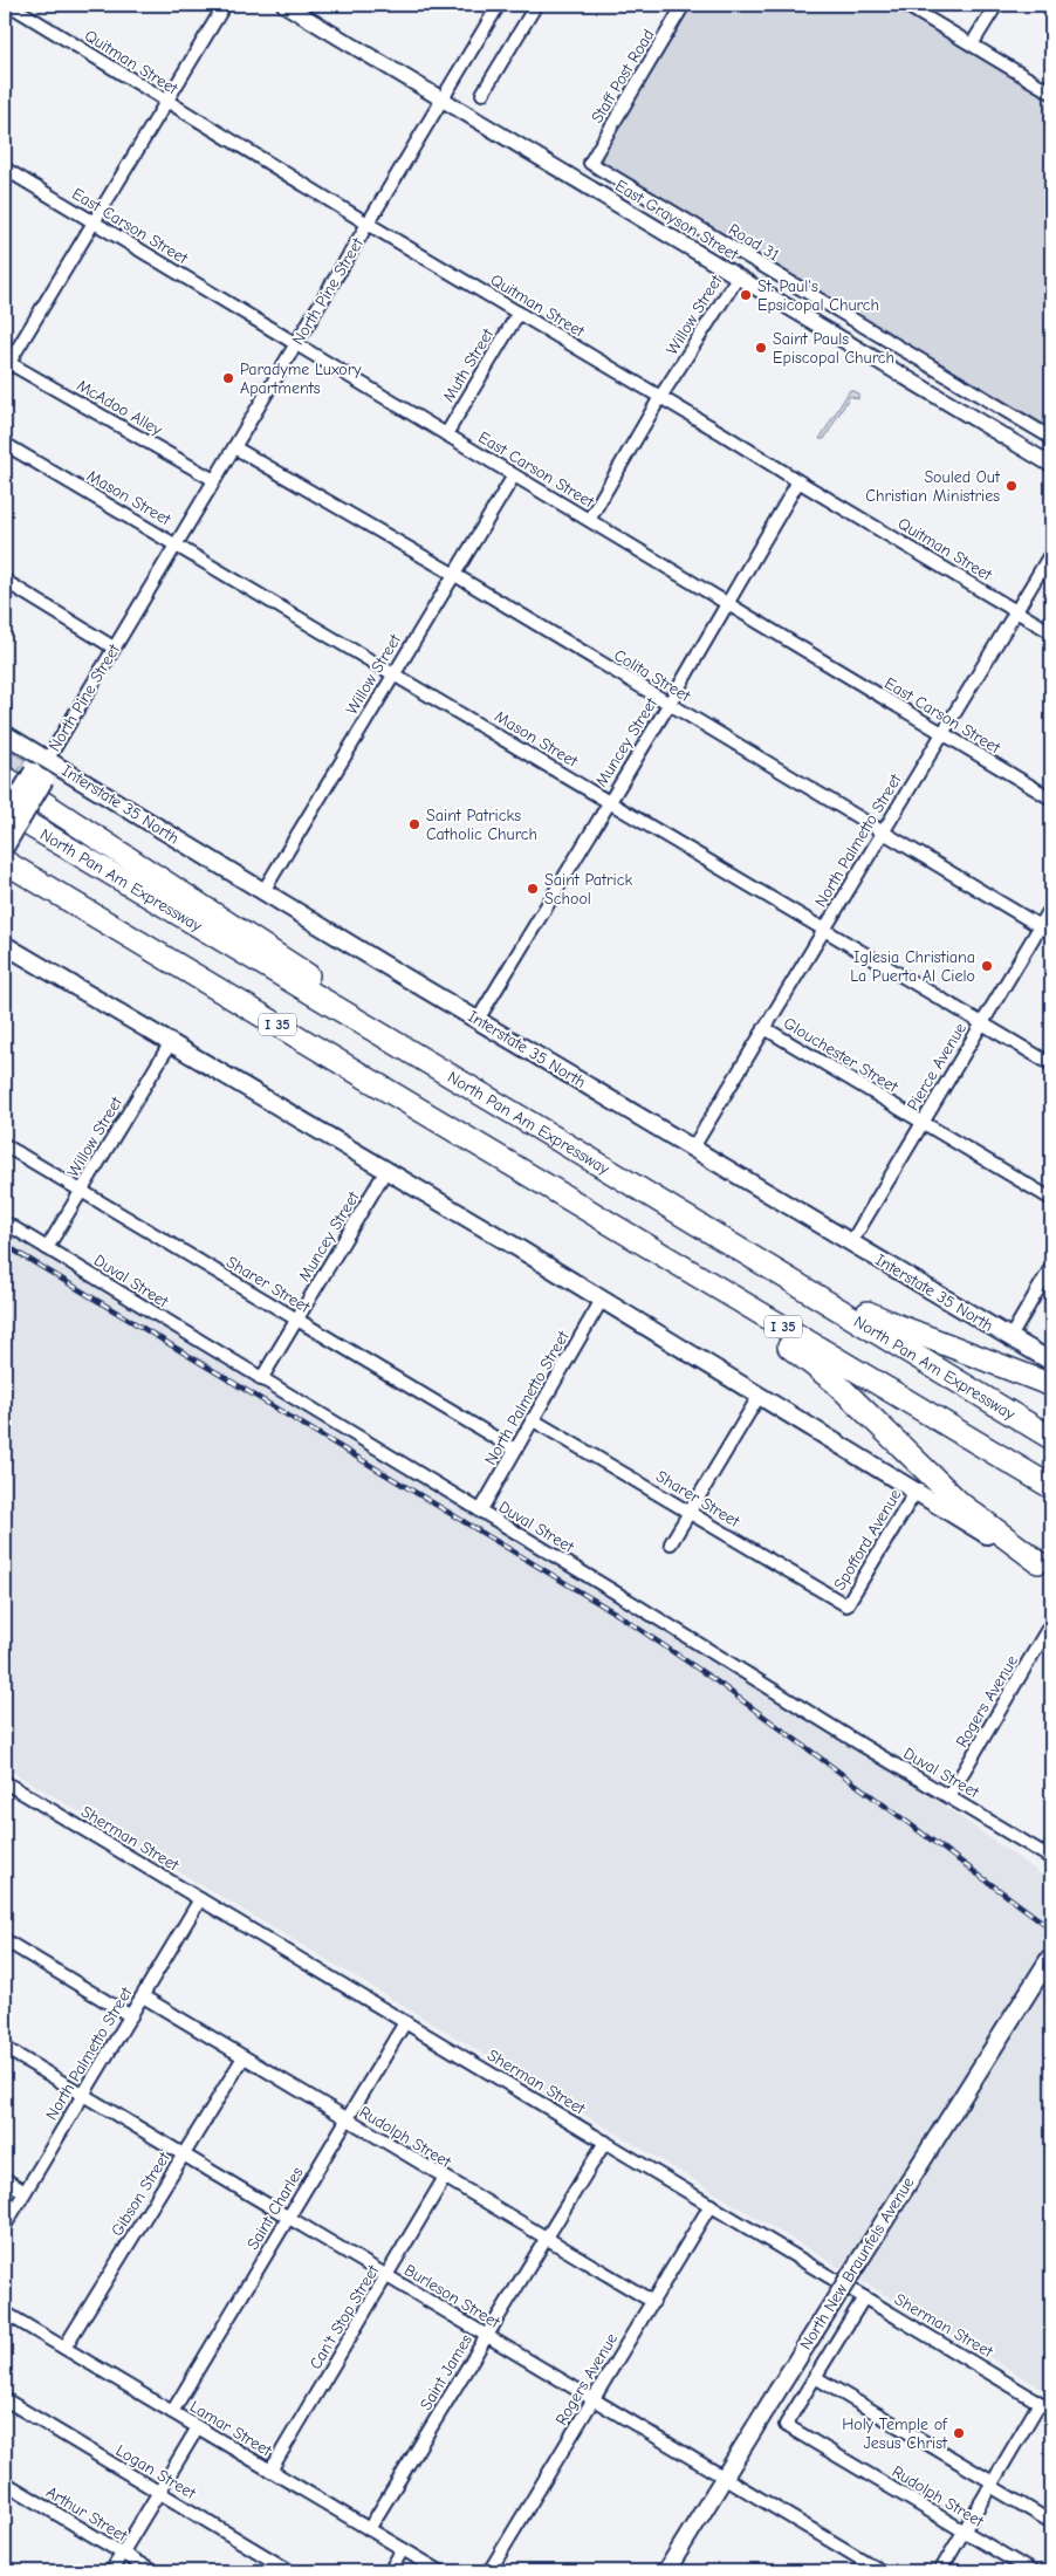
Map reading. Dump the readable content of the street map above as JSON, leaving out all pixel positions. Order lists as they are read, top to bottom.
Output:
{
  "streets": {
    "highway": ["North Pan Am Expressway", "I 35"],
    "main road": ["North Pine Street", "Interstate 35 North", "North New Braunfels Avenue"],
    "street": [
      "Quitman Street",
      "Staff Post Road",
      "East Grayson Street",
      "East Carson Street",
      "Road 31",
      "Willow Street",
      "Muth Street",
      "McAdoo Alley",
      "Mason Street",
      "Colita Street",
      "Muncey Street",
      "North Palmetto Street",
      "Glouchester Street",
      "Pierce Avenue",
      "Duval Street",
      "Sharer Street",
      "Spofford Avenue",
      "Rogers Avenue",
      "Sherman Street",
      "Rudolph Street",
      "Gibson Street",
      "Saint Charles",
      "Burleson Street",
      "Can't Stop Street",
      "Saint James",
      "Lamar Street",
      "Logan Street",
      "Arthur Street"
    ]
  },
  "crossings": [
    ["Quitman Street", "North Pine Street"],
    ["Quitman Street", "Willow Street"],
    ["Quitman Street", "Muth Street"],
    ["Quitman Street", "Muncey Street"],
    ["Quitman Street", "North Palmetto Street"],
    ["Staff Post Road", "Road 31"],
    ["East Grayson Street", "North Pine Street"],
    ["East Grayson Street", "Willow Street"],
    ["East Carson Street", "North Pine Street"],
    ["East Carson Street", "Willow Street"],
    ["East Carson Street", "Muth Street"],
    ["East Carson Street", "Muncey Street"],
    ["East Carson Street", "North Palmetto Street"],
    ["North Pine Street", "McAdoo Alley"],
    ["North Pine Street", "Mason Street"],
    ["North Pine Street", "Colita Street"],
    ["North Pine Street", "Interstate 35 North"],
    ["Willow Street", "Mason Street"],
    ["Willow Street", "Colita Street"],
    ["Willow Street", "Interstate 35 North"],
    ["Willow Street", "Duval Street"],
    ["Willow Street", "Sharer Street"],
    ["Mason Street", "Muncey Street"],
    ["Mason Street", "North Palmetto Street"],
    ["Mason Street", "Pierce Avenue"],
    ["Colita Street", "Muncey Street"],
    ["Colita Street", "North Palmetto Street"],
    ["Colita Street", "Pierce Avenue"],
    ["Muncey Street", "Interstate 35 North"],
    ["Muncey Street", "Duval Street"],
    ["Muncey Street", "Sharer Street"],
    ["Interstate 35 North", "North Palmetto Street"],
    ["Interstate 35 North", "Pierce Avenue"],
    ["North Palmetto Street", "Glouchester Street"],
    ["North Palmetto Street", "Duval Street"],
    ["North Palmetto Street", "Sharer Street"],
    ["North Palmetto Street", "Sherman Street"],
    ["North Palmetto Street", "Rudolph Street"],
    ["North Palmetto Street", "Burleson Street"],
    ["Glouchester Street", "Pierce Avenue"],
    ["Duval Street", "Rogers Avenue"],
    ["Sharer Street", "Spofford Avenue"],
    ["Rogers Avenue", "Sherman Street"],
    ["Rogers Avenue", "Rudolph Street"],
    ["Rogers Avenue", "Burleson Street"],
    ["Sherman Street", "Saint Charles"],
    ["Sherman Street", "North New Braunfels Avenue"],
    ["Sherman Street", "Saint James"],
    ["Rudolph Street", "Gibson Street"],
    ["Rudolph Street", "Saint Charles"],
    ["Rudolph Street", "North New Braunfels Avenue"],
    ["Rudolph Street", "Can't Stop Street"],
    ["Rudolph Street", "Saint James"],
    ["Gibson Street", "Burleson Street"],
    ["Gibson Street", "Lamar Street"],
    ["Saint Charles", "Burleson Street"],
    ["Saint Charles", "Lamar Street"],
    ["North New Braunfels Avenue", "Burleson Street"],
    ["Burleson Street", "Can't Stop Street"],
    ["Burleson Street", "Saint James"],
    ["Can't Stop Street", "Lamar Street"],
    ["Saint James", "Lamar Street"]
  ],
  "places": [
    "St. Paul's Epsicopal Church",
    "Saint Pauls Episcopal Church",
    "Paradyme Luxory Apartments",
    "Souled Out Christian Ministries",
    "Saint Patricks Catholic Church",
    "Saint Patrick School",
    "Iglesia Christiana La Puerta Al Cielo",
    "Holy Temple of Jesus Christ"
  ]
}
